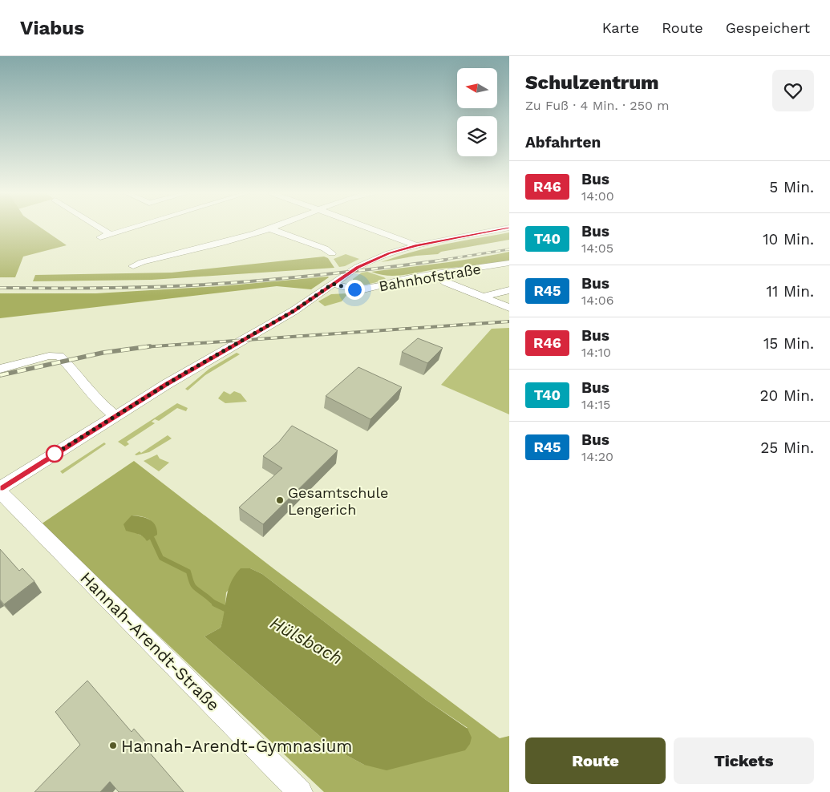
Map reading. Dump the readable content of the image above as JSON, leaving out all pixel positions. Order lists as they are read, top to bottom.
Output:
{
  "streets": {
    "street": ["Bahnhofstraße", "Hannah-Arendt-Straße"]
  },
  "water": ["Hülsbach"],
  "places": ["Gesamtschule Lengerich", "Hannah-Arendt-Gymnasium"],
  "lines": ["bus line R46"],
  "north": "left",
  "page": {
    "header": "Viabus",
    "nav": ["Karte", "Route", "Gespeichert"],
    "heading": [
      ["Schulzentrum", "Zu Fuß · 4 Min. · 250 m"],
      "Abfahrten"
    ],
    "list": [
      {
        "mark": "R46",
        "name": "Bus",
        "note": "14:00",
        "value": "5 Min."
      },
      {
        "mark": "T40",
        "name": "Bus",
        "note": "14:05",
        "value": "10 Min."
      },
      {
        "mark": "R45",
        "name": "Bus",
        "note": "14:06",
        "value": "11 Min."
      },
      {
        "mark": "R46",
        "name": "Bus",
        "note": "14:10",
        "value": "15 Min."
      },
      {
        "mark": "T40",
        "name": "Bus",
        "note": "14:15",
        "value": "20 Min."
      },
      {
        "mark": "R45",
        "name": "Bus",
        "note": "14:20",
        "value": "25 Min."
      }
    ],
    "buttons": ["Route", "Tickets"]
  }
}
